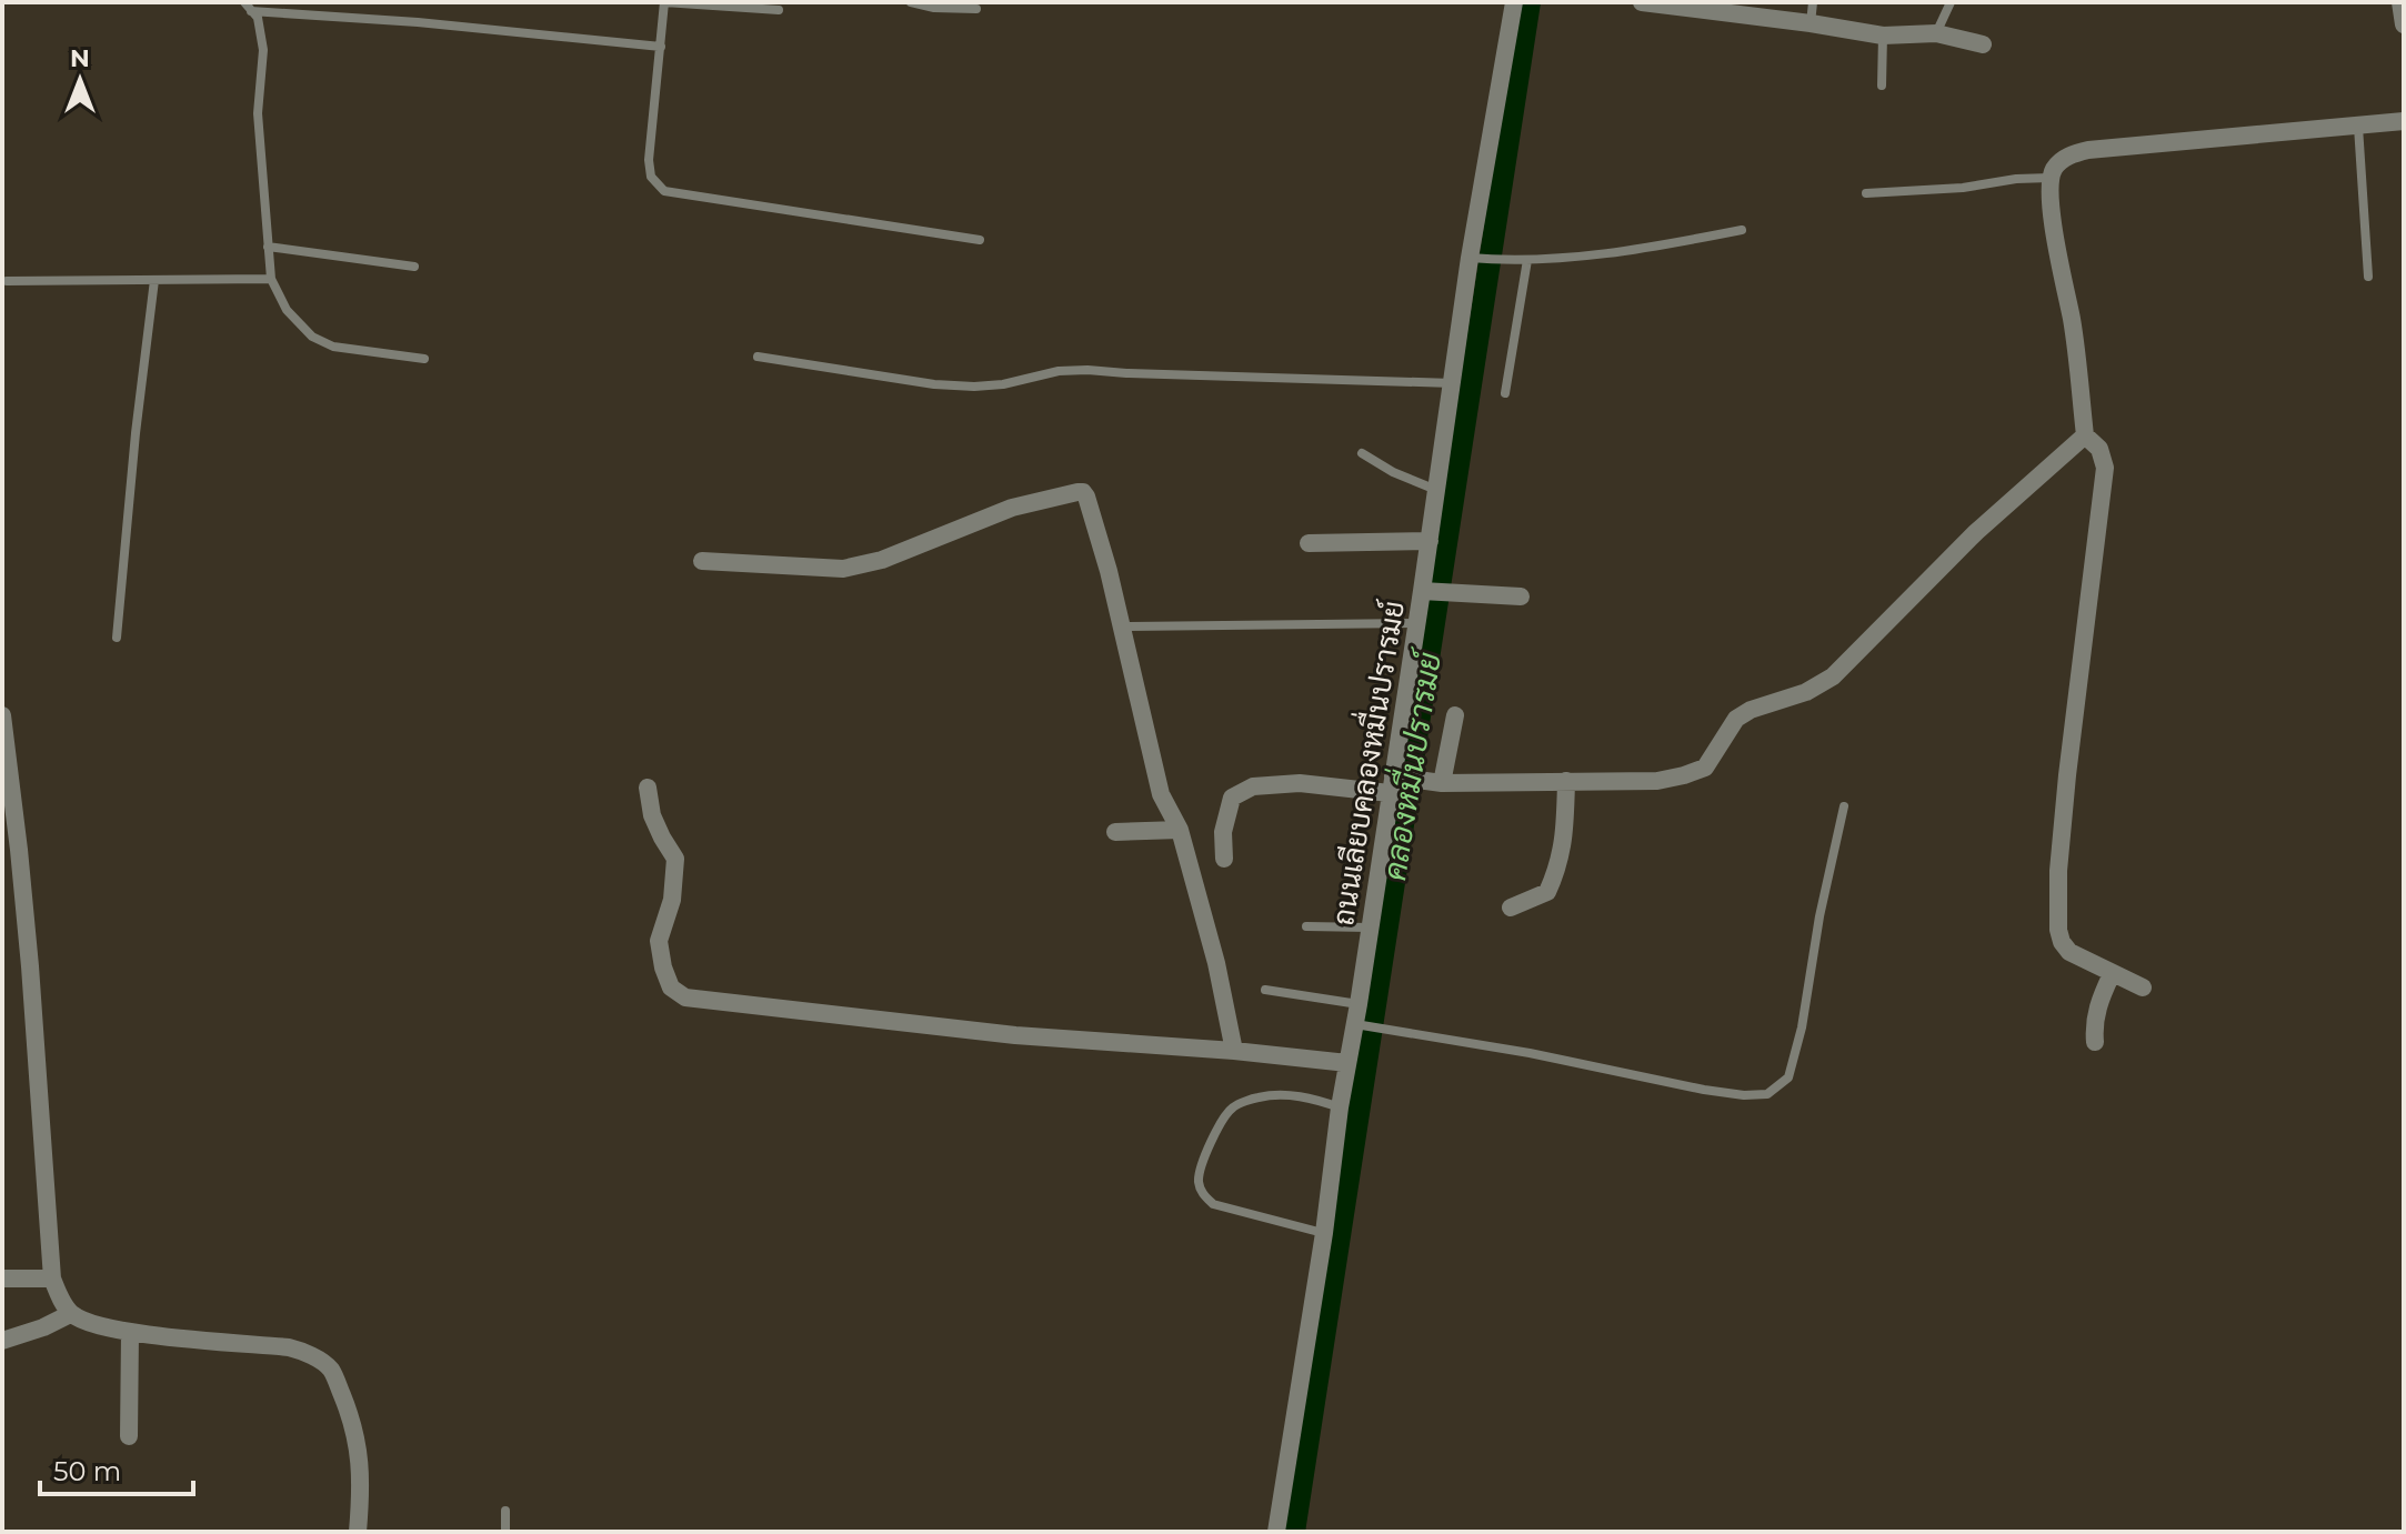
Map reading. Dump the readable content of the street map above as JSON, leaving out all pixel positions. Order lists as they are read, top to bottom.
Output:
{
  "streets": {
    "street": ["ถนนเลียบคลองหมื่นปรารมย์"]
  },
  "water": ["คลองหมื่นปรารมย์"],
  "scale_bar": "50 m",
  "north": "top"
}
